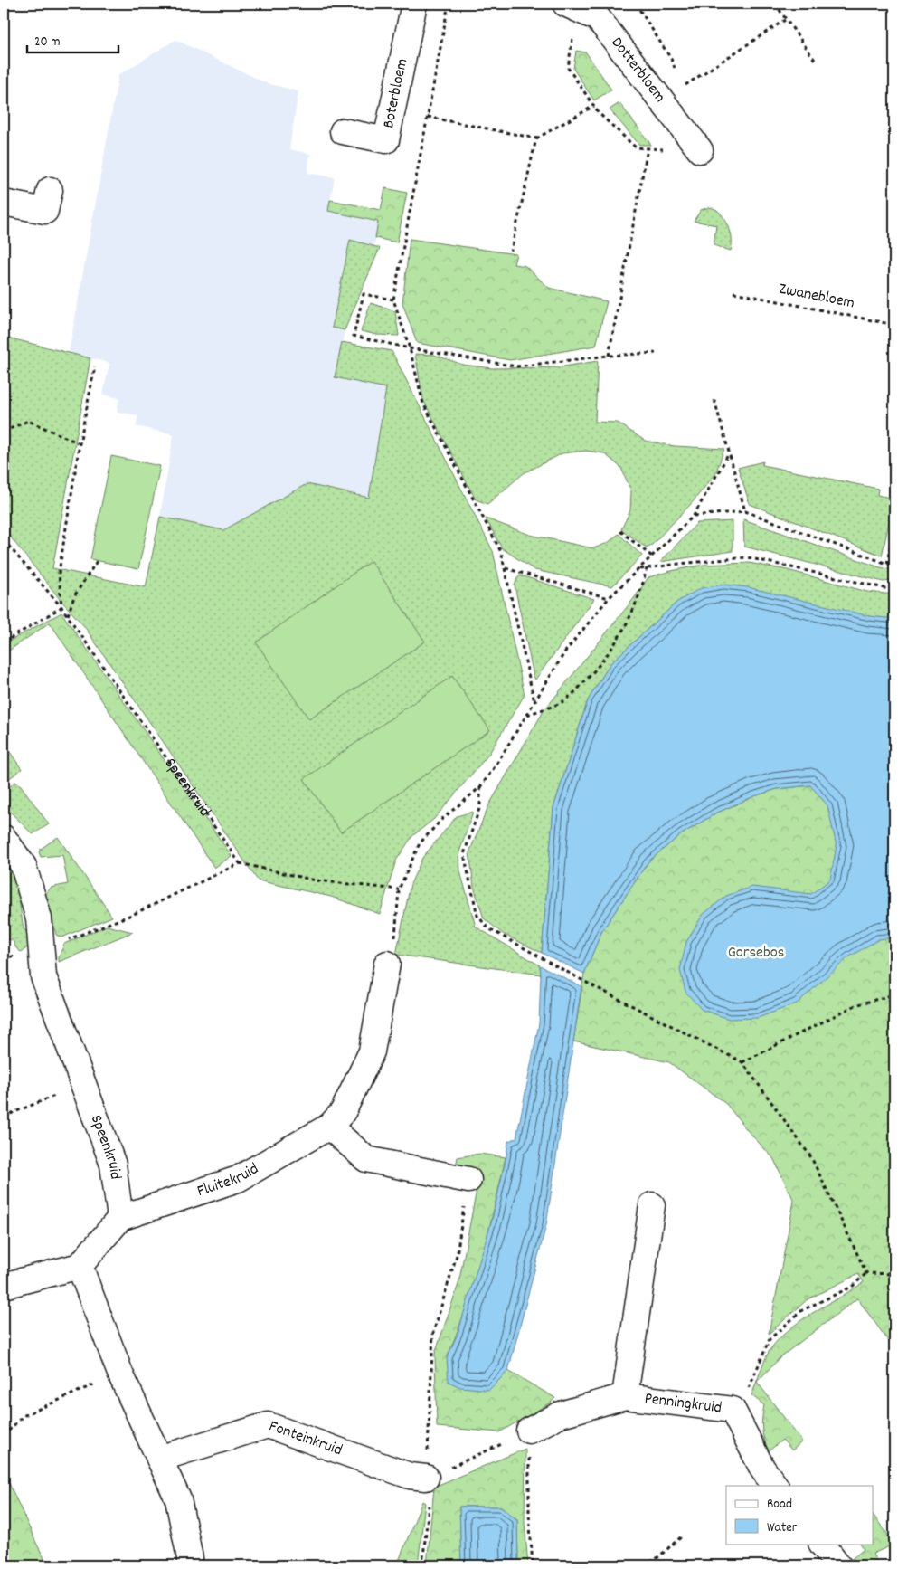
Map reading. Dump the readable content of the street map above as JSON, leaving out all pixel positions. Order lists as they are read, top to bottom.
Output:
{
  "streets": {
    "street": [
      "Dotterbloem",
      "Boterbloem",
      "Speenkruid",
      "Fluitekruid",
      "Penningkruid",
      "Fonteinkruid"
    ],
    "path": ["Zwanebloem"]
  },
  "crossings": [
    ["Speenkruid", "Fluitekruid"]
  ],
  "parks": ["Gorsebos"],
  "legend": ["Road", "Water"],
  "scale_bar": "20 m"
}
